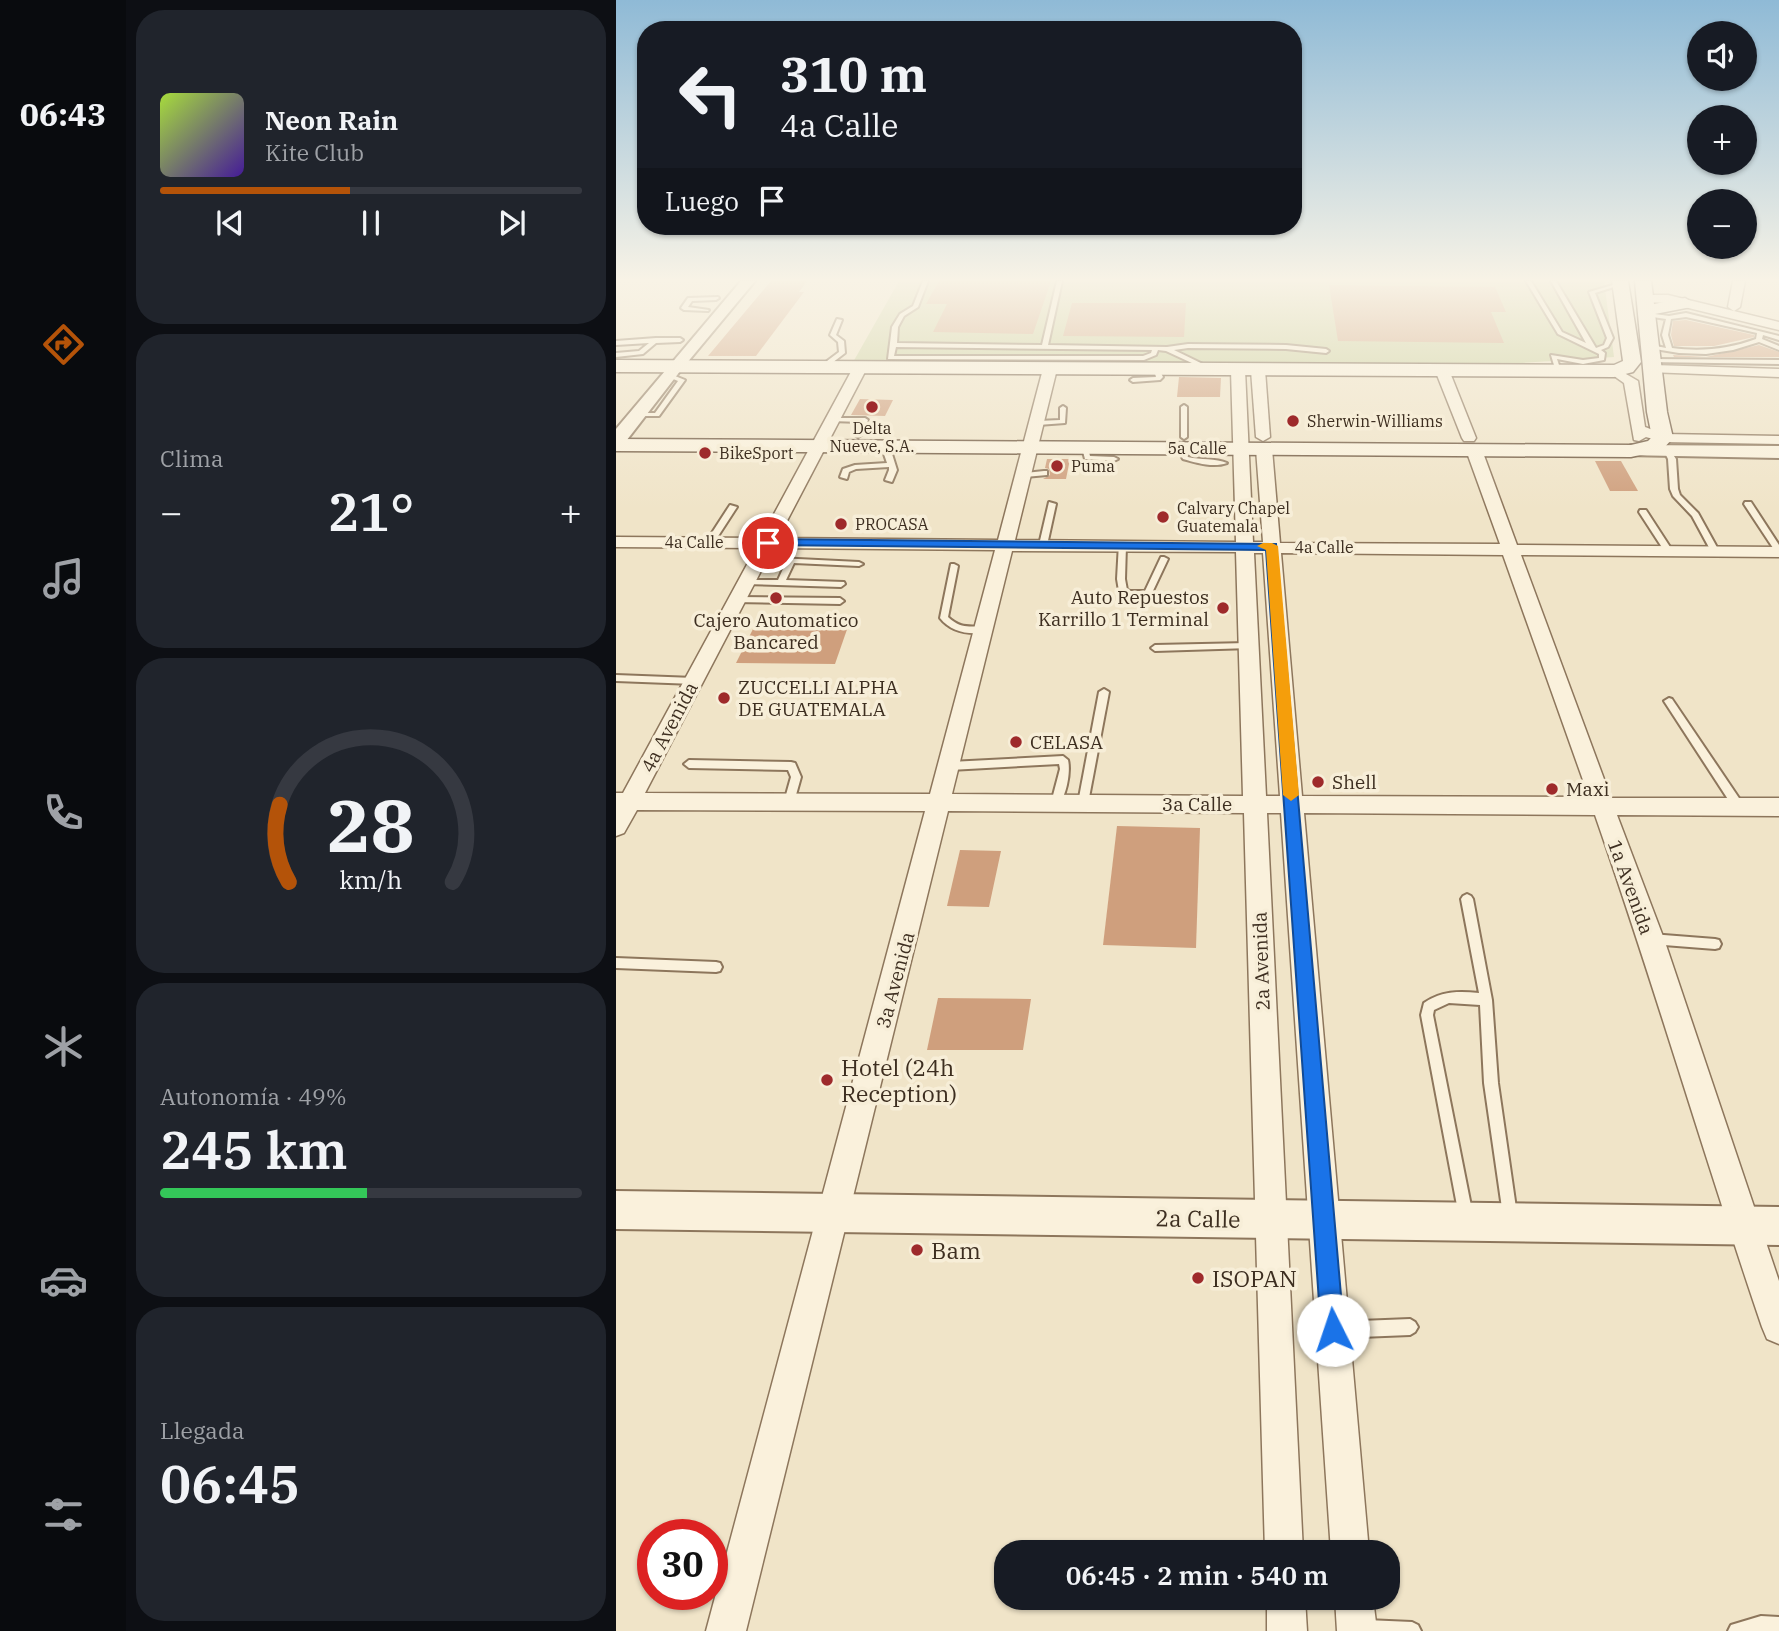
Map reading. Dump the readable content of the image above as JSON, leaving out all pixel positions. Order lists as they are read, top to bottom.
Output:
{
  "streets": {
    "main road": ["5a Calle"],
    "street": [
      "4a Calle",
      "4a Avenida",
      "3a Calle",
      "1a Avenida",
      "2a Avenida",
      "3a Avenida",
      "2a Calle"
    ]
  },
  "crossings": [
    ["5a Calle", "4a Avenida"],
    ["5a Calle", "1a Avenida"],
    ["5a Calle", "2a Avenida"],
    ["5a Calle", "3a Avenida"],
    ["4a Calle", "4a Avenida"],
    ["4a Calle", "1a Avenida"],
    ["4a Calle", "2a Avenida"],
    ["4a Calle", "3a Avenida"],
    ["4a Avenida", "3a Calle"],
    ["3a Calle", "1a Avenida"],
    ["3a Calle", "2a Avenida"],
    ["3a Calle", "3a Avenida"],
    ["1a Avenida", "2a Calle"],
    ["2a Avenida", "2a Calle"],
    ["3a Avenida", "2a Calle"]
  ],
  "places": [
    "Delta Nueve, S.A.",
    "Sherwin-Williams",
    "BikeSport",
    "Puma",
    "Calvary Chapel Guatemala",
    "PROCASA",
    "Cajero Automatico Bancared",
    "Auto Repuestos Karrillo 1 Terminal",
    "ZUCCELLI ALPHA DE GUATEMALA",
    "CELASA",
    "Shell",
    "Maxi",
    "Hotel (24h Reception)",
    "Bam",
    "ISOPAN"
  ],
  "page": {
    "tabs": "06:43",
    "map_buttons": ["+", "−"],
    "turn": ["310 m", "4a Calle"],
    "song": ["Neon Rain", "Kite Club"],
    "then": "Luego",
    "tile": [
      "Clima",
      ["Autonomía · 49%", "245 km"],
      ["Llegada", "06:45"]
    ],
    "heat": ["−", "21°", "+"],
    "limit": "30",
    "trip": "06:45 · 2 min · 540 m",
    "gauge": ["28", "km/h"]
  }
}
